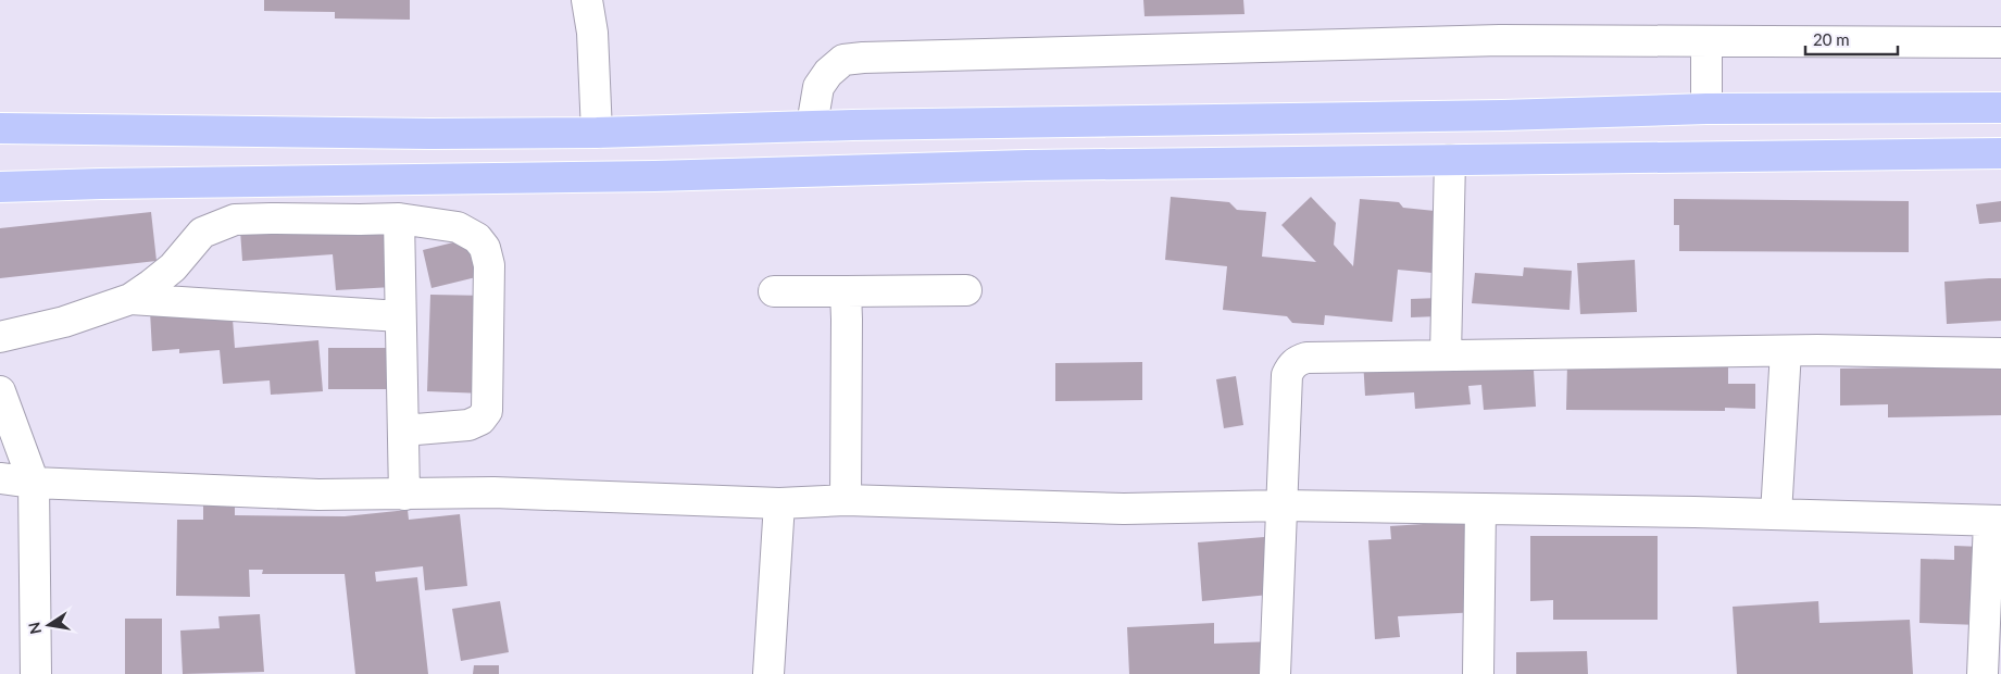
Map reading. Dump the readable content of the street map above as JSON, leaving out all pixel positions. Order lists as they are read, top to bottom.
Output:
{
  "scale_bar": "20 m",
  "north": "left"
}
